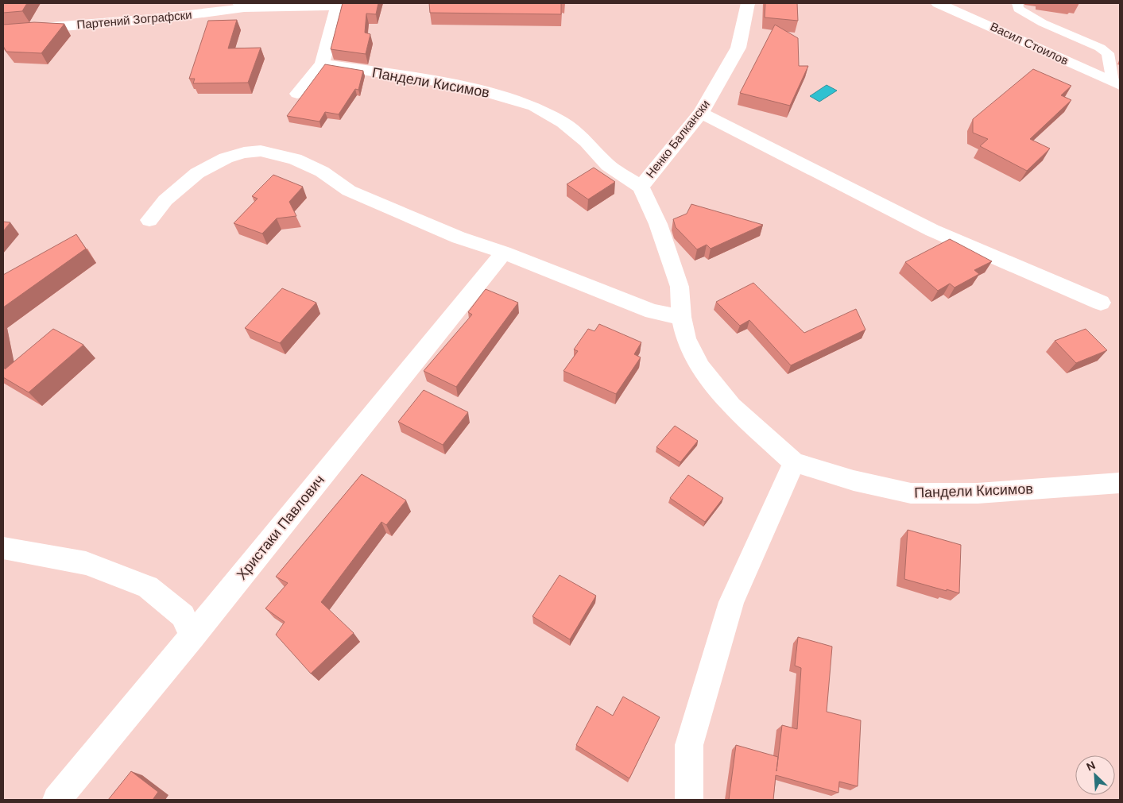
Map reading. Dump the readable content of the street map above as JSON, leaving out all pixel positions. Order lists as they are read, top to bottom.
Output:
{
  "streets": {
    "street": [
      "Партений Зографски",
      "Васил Стоилов",
      "Пандели Кисимов",
      "Ненко Балкански",
      "Христаки Павлович"
    ]
  },
  "crossings": [
    ["Пандели Кисимов", "Ненко Балкански"]
  ],
  "north": "top left"
}
